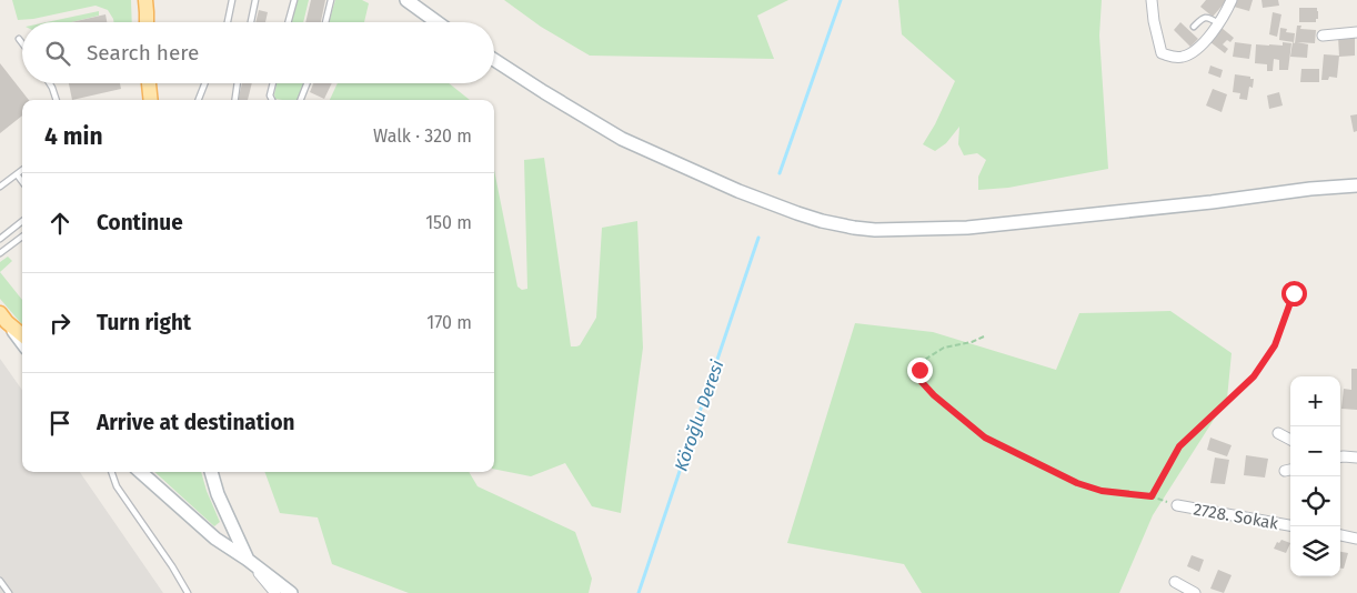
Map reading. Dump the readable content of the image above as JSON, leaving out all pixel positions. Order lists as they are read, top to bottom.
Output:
{
  "streets": {
    "street": ["2728. Sokak"]
  },
  "water": ["Köroğlu Deresi"],
  "page": {
    "search": "Search here",
    "heading": ["4 min", "Walk · 320 m"],
    "list": [
      ["Continue", "150 m"],
      ["Turn right", "170 m"],
      "Arrive at destination"
    ],
    "map_buttons": ["+", "−"]
  }
}
